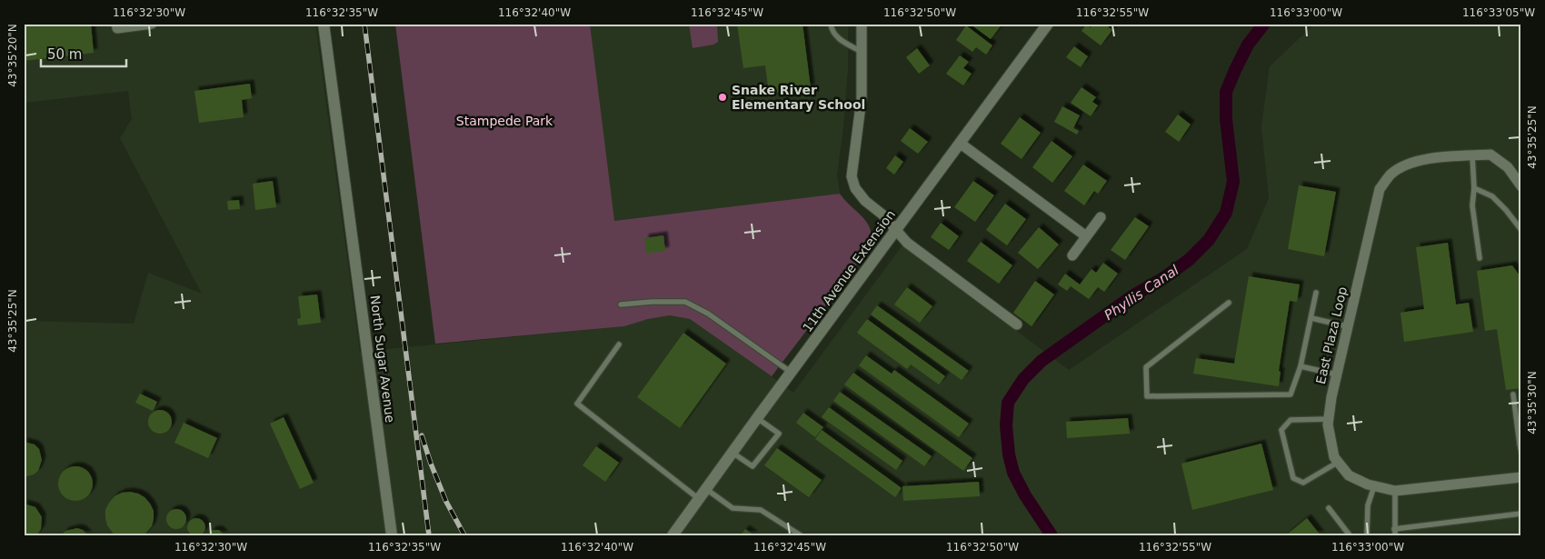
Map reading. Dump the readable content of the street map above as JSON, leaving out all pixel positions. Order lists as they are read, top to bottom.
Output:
{
  "streets": {
    "street": ["11th Avenue Extension", "East Plaza Loop", "North Sugar Avenue"]
  },
  "water": ["Phyllis Canal"],
  "parks": ["Stampede Park"],
  "places": ["Snake River Elementary School"],
  "scale_bar": "50 m",
  "coordinates": [
    "116°32'30\"W",
    "116°32'35\"W",
    "116°32'40\"W",
    "116°32'45\"W",
    "116°32'50\"W",
    "116°32'55\"W",
    "116°33'00\"W",
    "116°33'05\"W",
    "43°35'20\"N",
    "43°35'25\"N",
    "43°35'30\"N"
  ]
}
